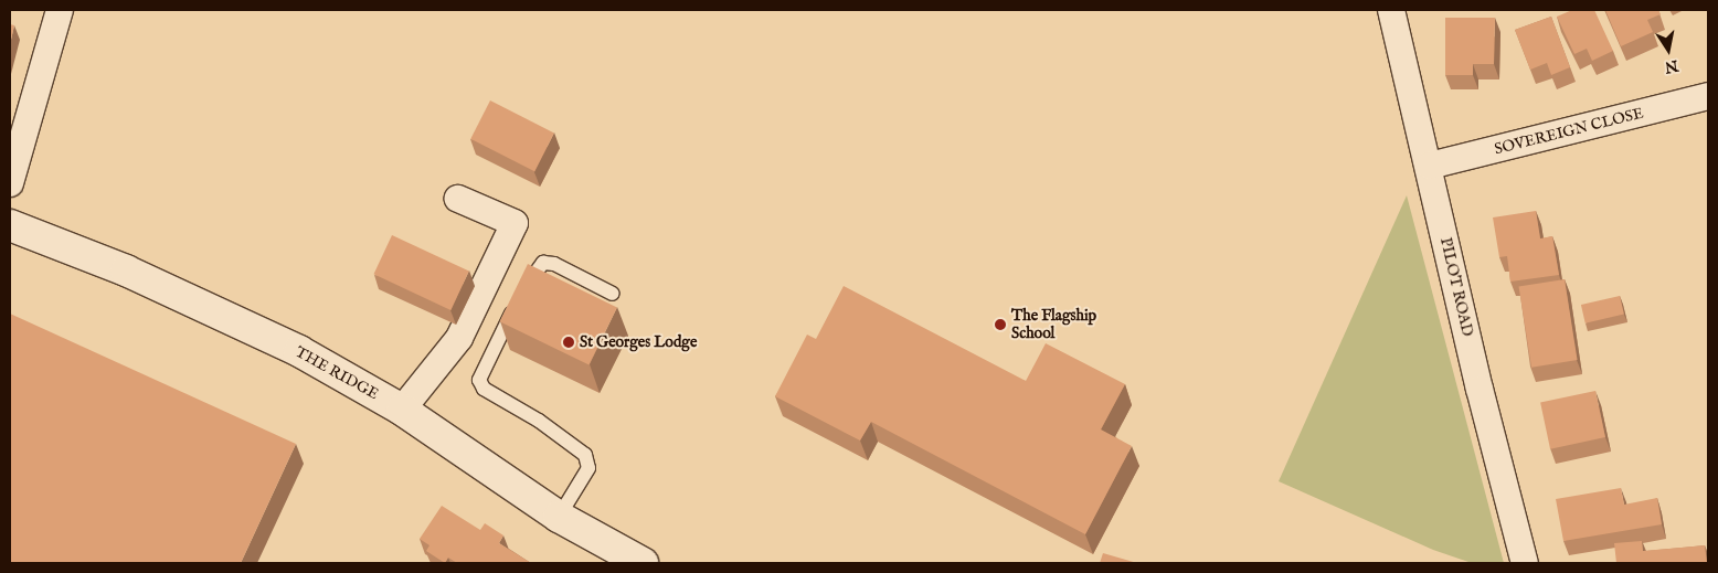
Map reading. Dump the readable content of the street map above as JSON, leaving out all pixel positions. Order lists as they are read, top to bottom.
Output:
{
  "streets": {
    "main road": ["THE RIDGE"],
    "street": ["SOVEREIGN CLOSE", "PILOT ROAD"]
  },
  "crossings": [
    ["SOVEREIGN CLOSE", "PILOT ROAD"]
  ],
  "places": ["The Flagship School", "St Georges Lodge"],
  "north": "bottom"
}
